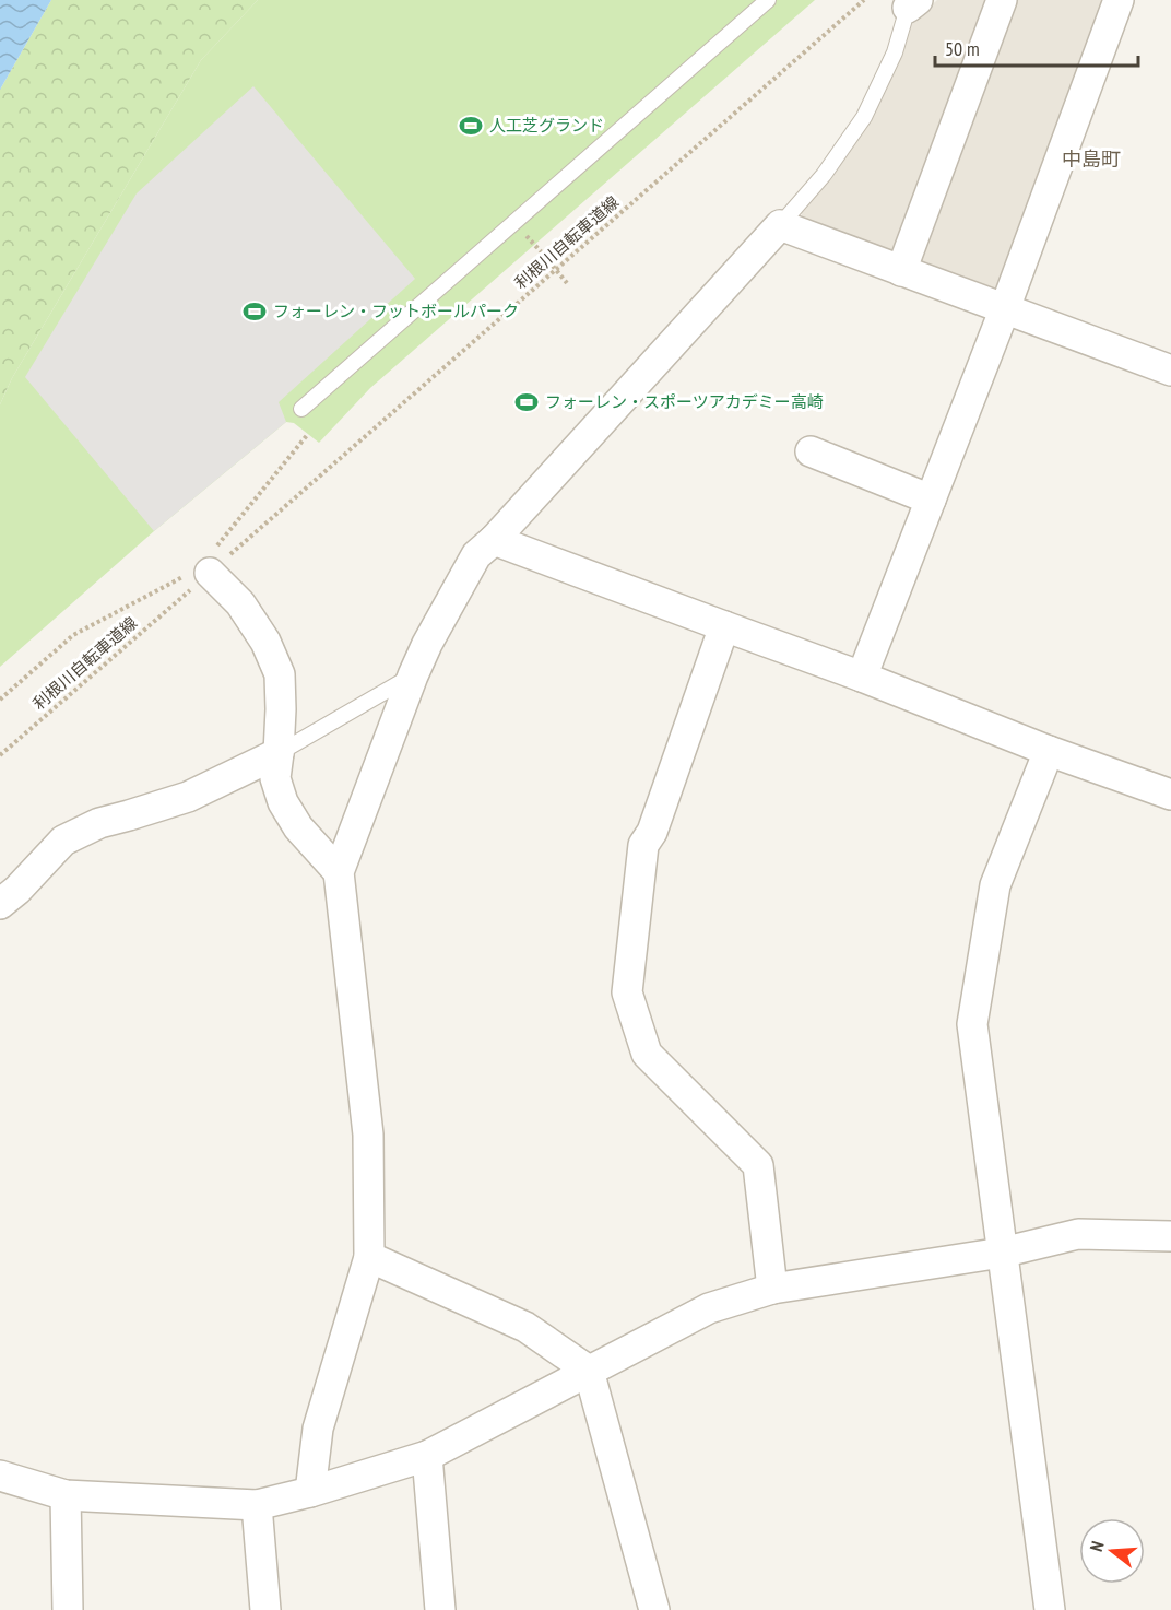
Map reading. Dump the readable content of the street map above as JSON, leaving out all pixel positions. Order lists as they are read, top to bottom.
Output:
{
  "streets": {
    "path": ["利根川自転車道線"]
  },
  "districts": ["中島町"],
  "places": {
    "sports": ["人工芝グランド", "フォーレン・フットボールパーク", "フォーレン・スポーツアカデミー高崎"]
  },
  "scale_bar": "50 m",
  "north": "left"
}
